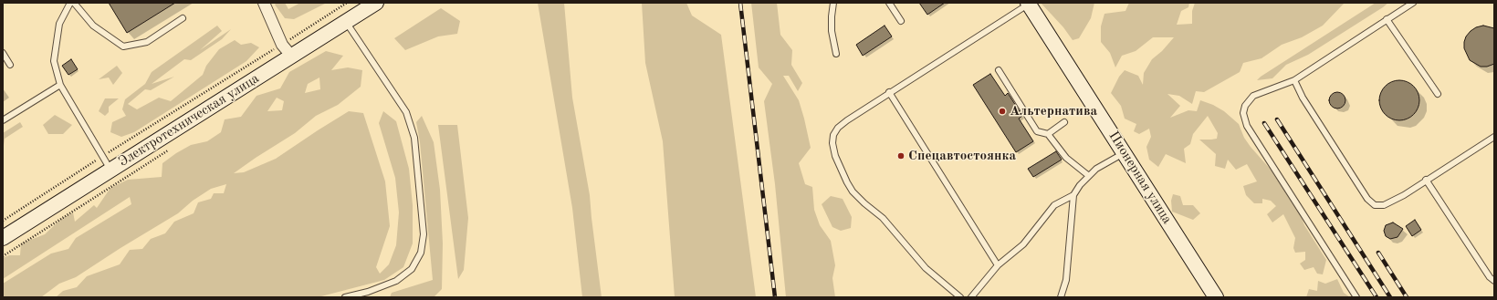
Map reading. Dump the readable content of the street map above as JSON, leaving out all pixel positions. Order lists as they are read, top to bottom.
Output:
{
  "streets": {
    "main road": ["Электротехническая улица", "Пионерная улица"]
  },
  "places": ["Альтернатива", "Спецавтостоянка"]
}
